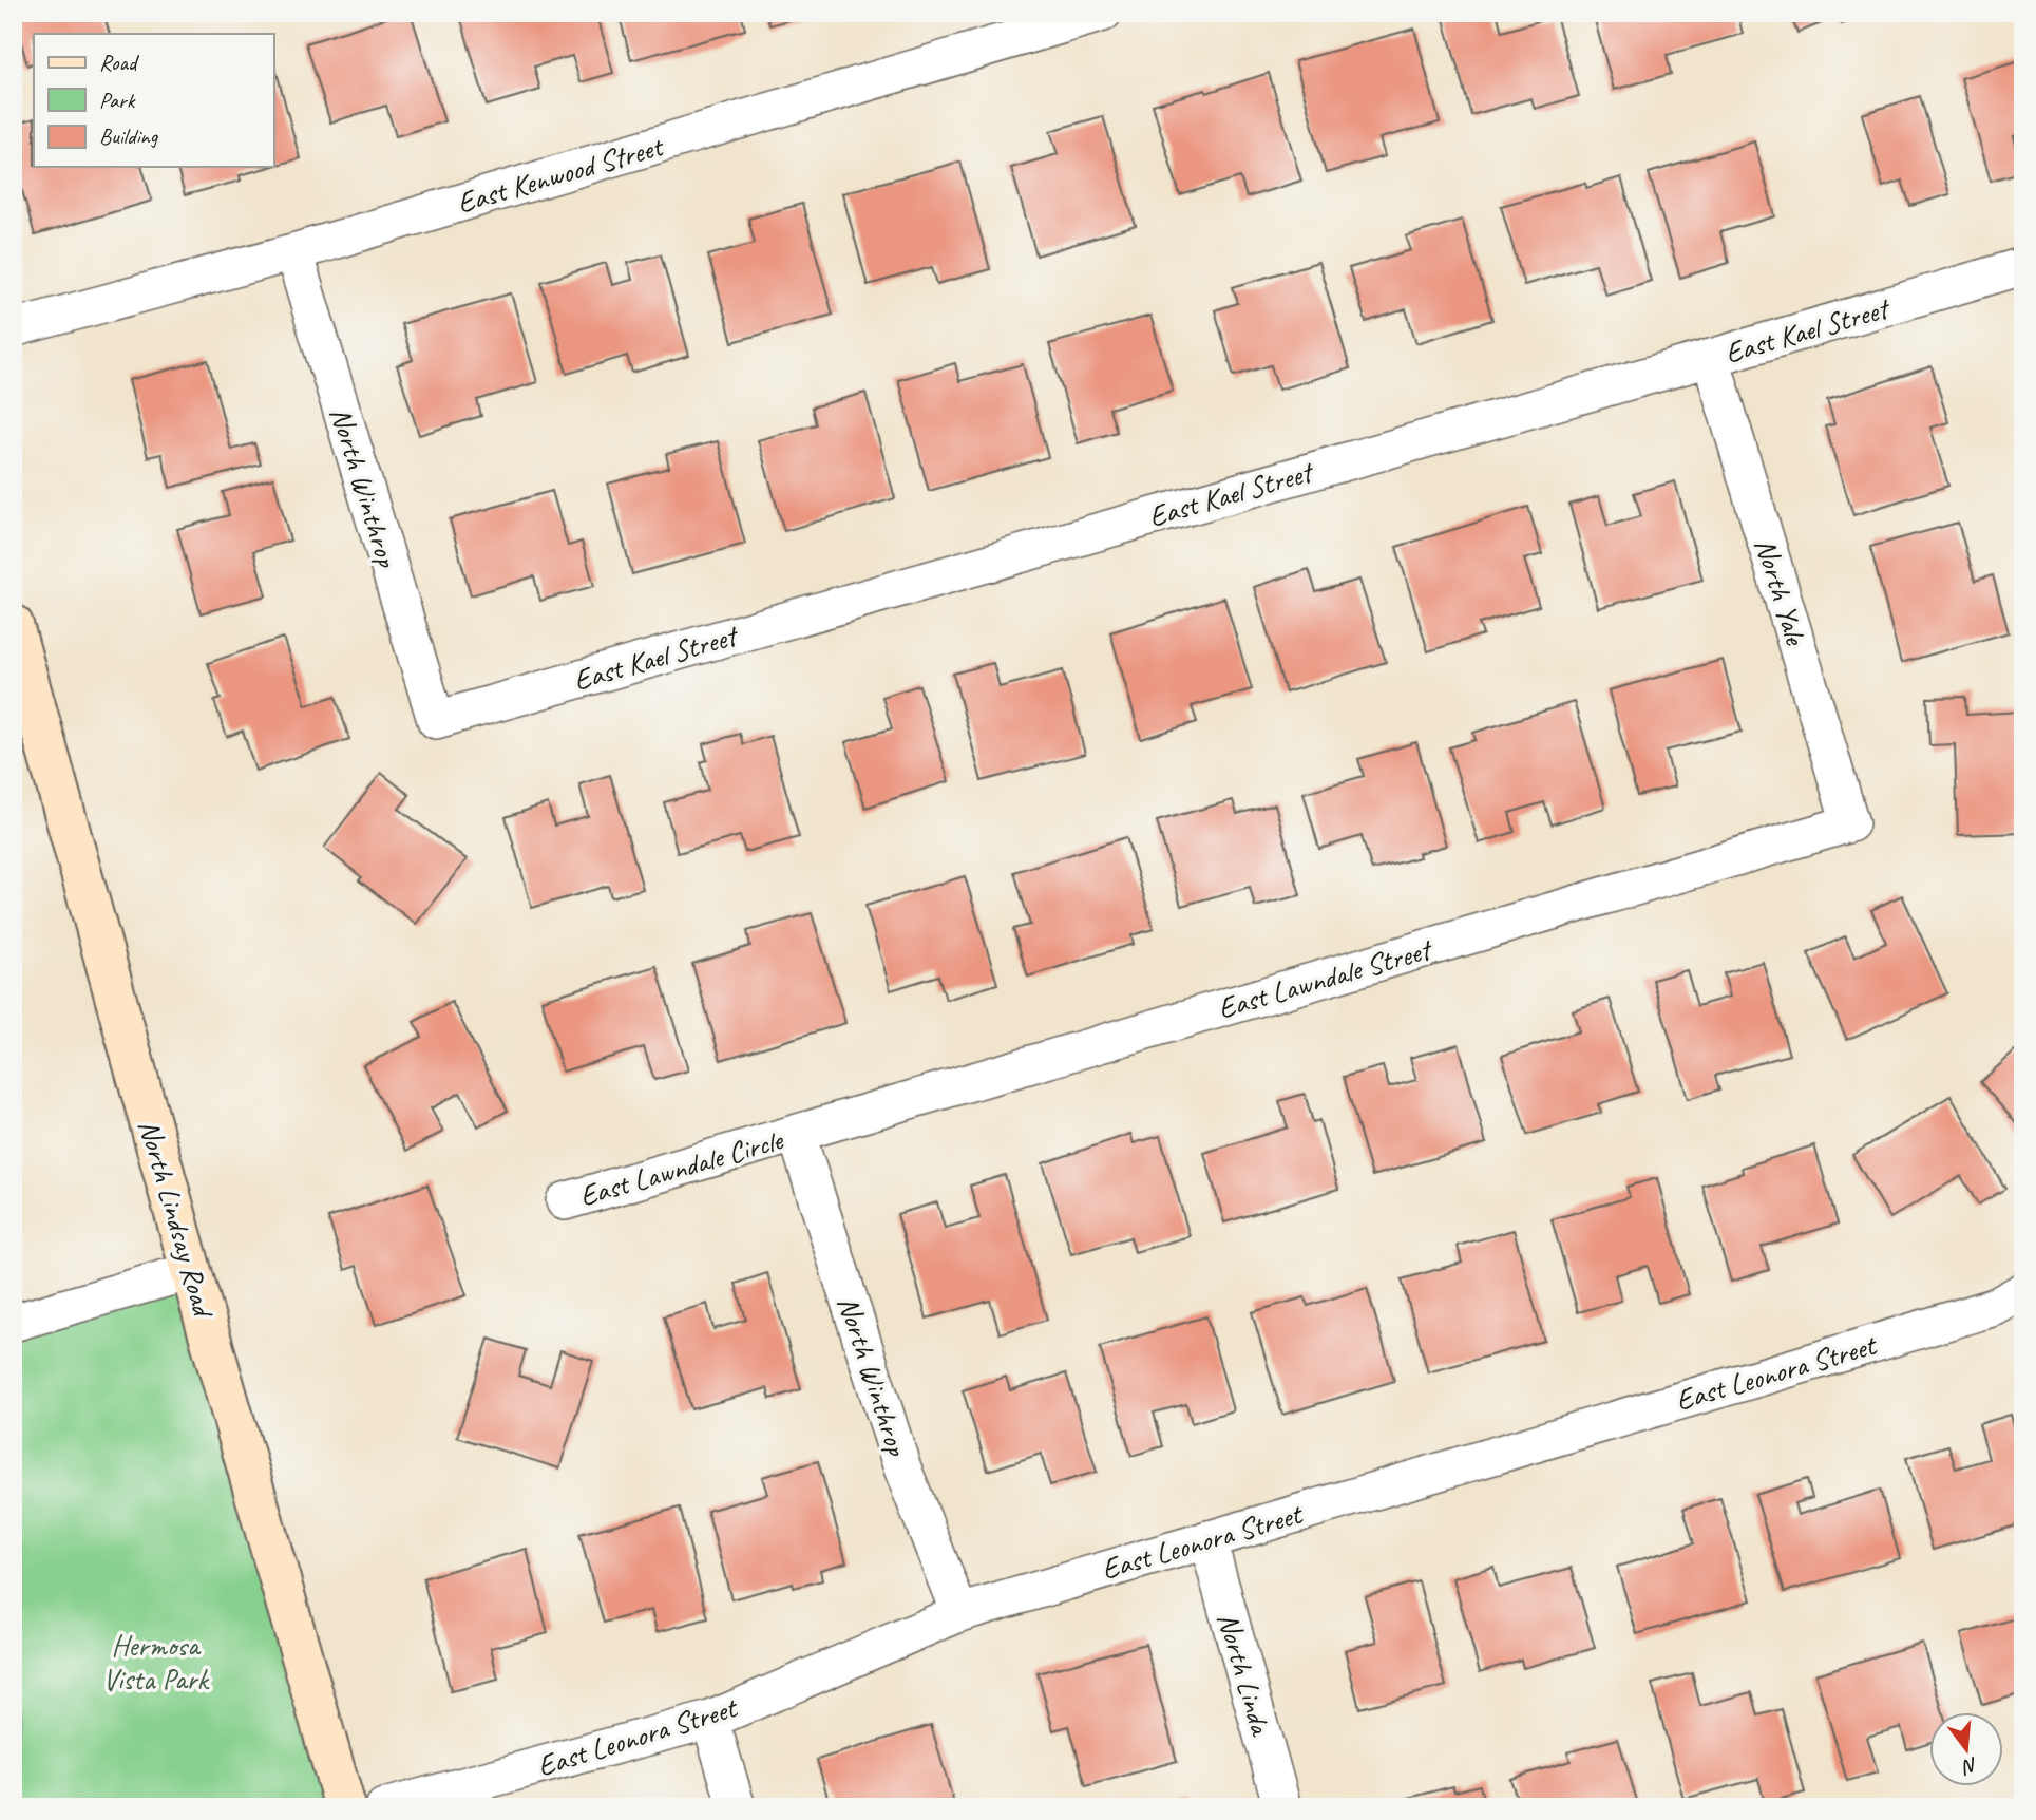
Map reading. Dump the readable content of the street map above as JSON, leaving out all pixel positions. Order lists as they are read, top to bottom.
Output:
{
  "streets": {
    "main road": ["North Lindsay Road"],
    "street": [
      "East Kenwood Street",
      "East Kael Street",
      "North Winthrop",
      "North Yale",
      "East Lawndale Street",
      "East Lawndale Circle",
      "East Leonora Street",
      "North Linda"
    ]
  },
  "crossings": [
    ["East Kenwood Street", "North Winthrop"],
    ["East Kael Street", "North Winthrop"],
    ["East Kael Street", "North Yale"],
    ["North Winthrop", "East Lawndale Street"],
    ["North Winthrop", "East Lawndale Circle"],
    ["North Winthrop", "East Leonora Street"],
    ["North Yale", "East Lawndale Street"],
    ["East Lawndale Street", "East Lawndale Circle"],
    ["East Leonora Street", "North Linda"]
  ],
  "parks": ["Hermosa Vista Park"],
  "legend": ["Road", "Park", "Building"],
  "north": "bottom"
}
